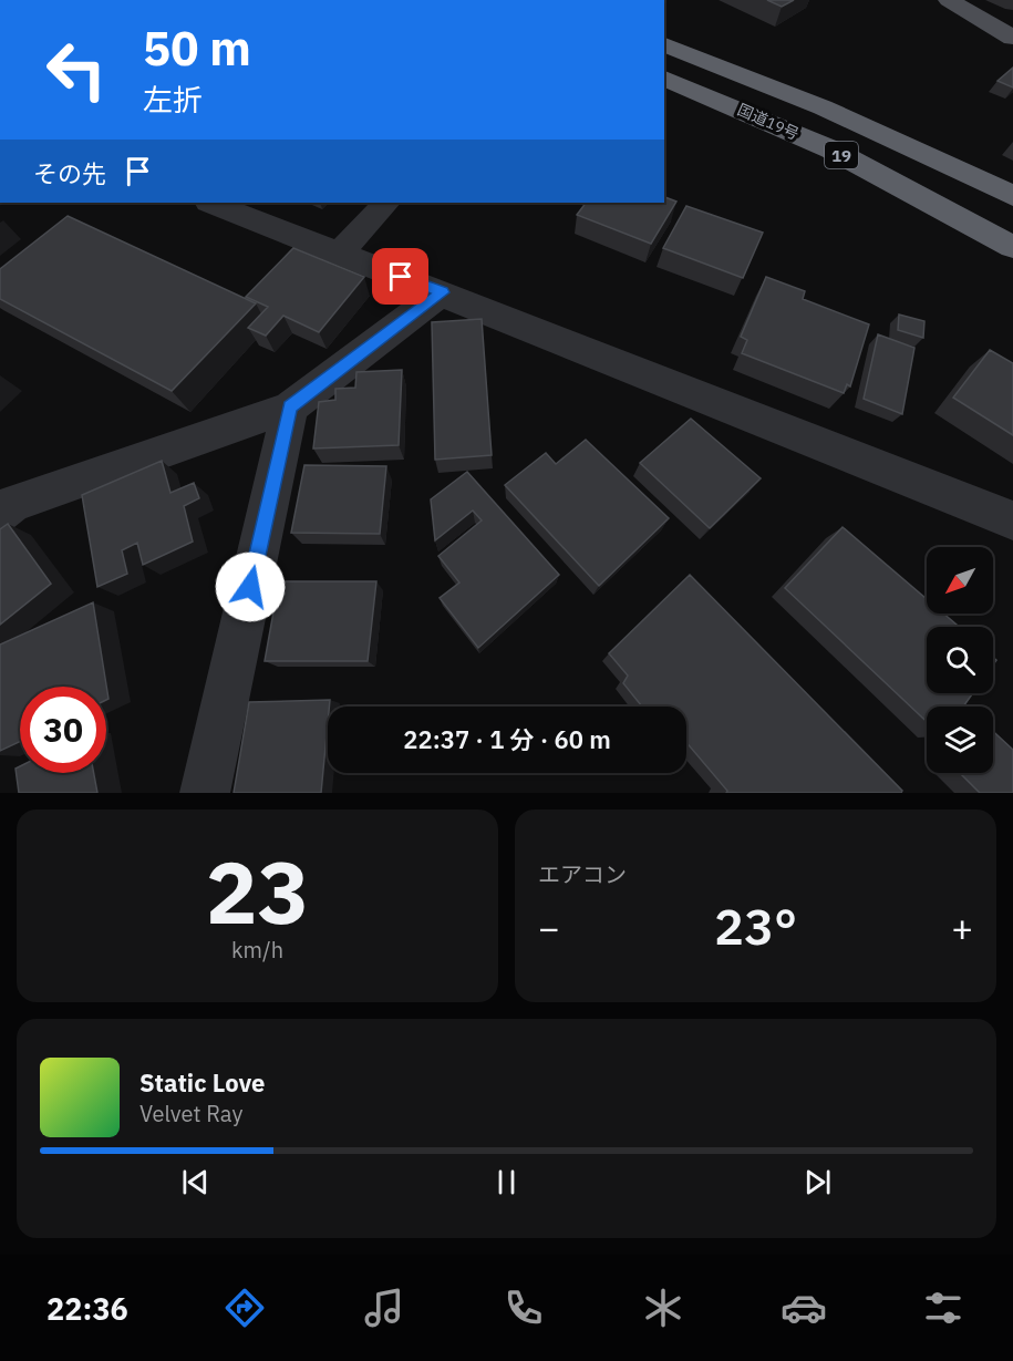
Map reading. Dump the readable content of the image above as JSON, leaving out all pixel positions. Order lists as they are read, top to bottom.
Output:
{
  "streets": {
    "highway": ["国道19号", "19"]
  },
  "north": "bottom left",
  "page": {
    "turn": ["50 m", "左折"],
    "then": "その先",
    "limit": "30",
    "trip": "22:37 · 1 分 · 60 m",
    "tile": [
      ["23", "km/h"],
      "エアコン"
    ],
    "heat": ["−", "23°", "+"],
    "song": ["Static Love", "Velvet Ray"],
    "tabs": "22:36"
  }
}
